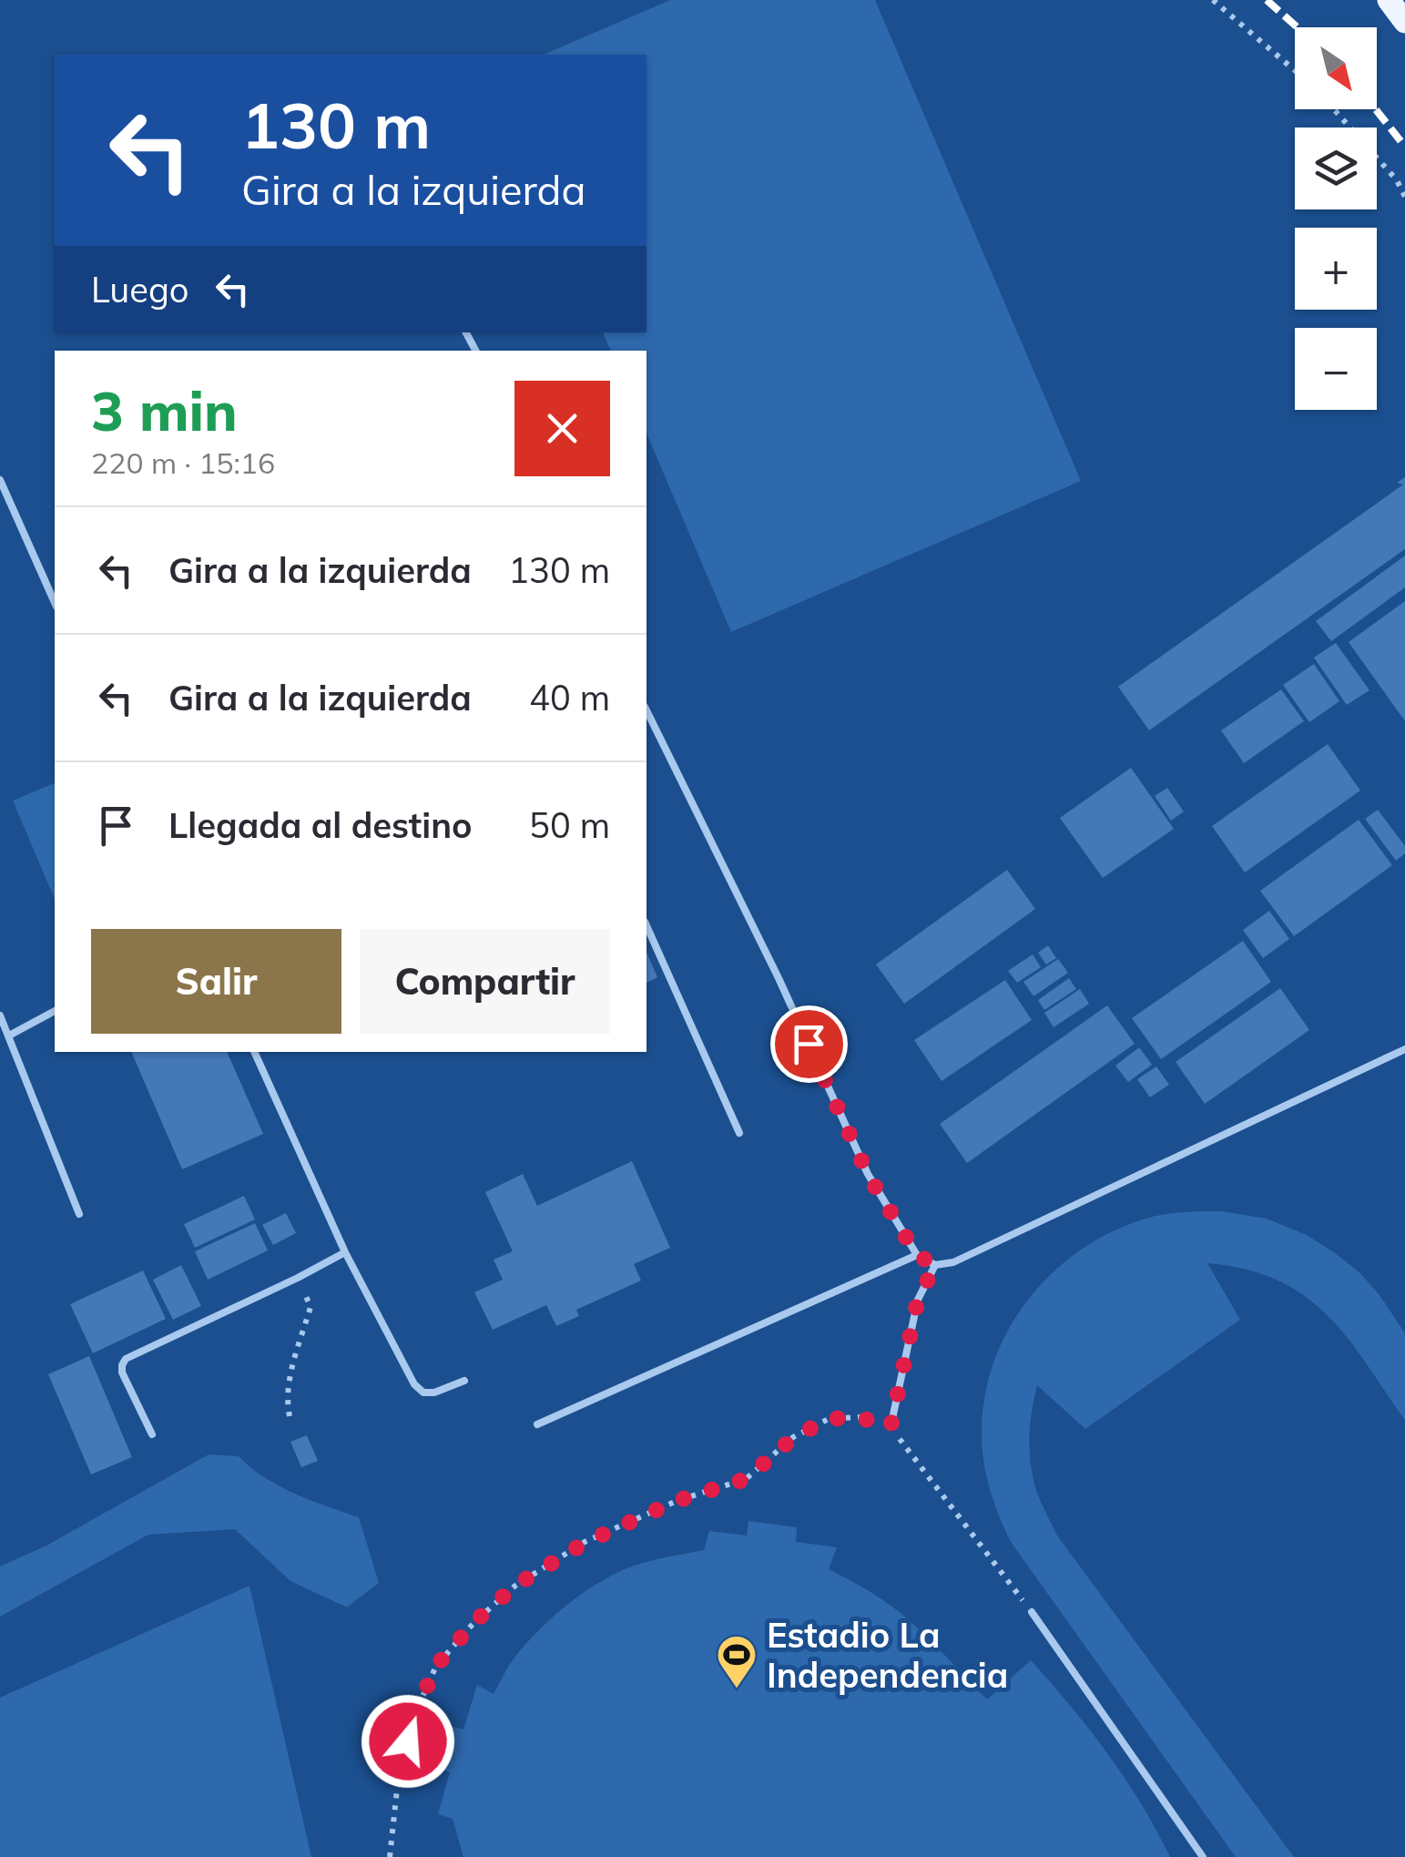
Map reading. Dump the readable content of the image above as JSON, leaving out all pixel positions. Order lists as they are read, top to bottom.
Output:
{
  "places": {
    "sports": ["Estadio La Independencia"]
  },
  "north": "bottom right",
  "page": {
    "map_buttons": ["+", "−"],
    "turn": ["130 m", "Gira a la izquierda"],
    "then": "Luego",
    "heading": ["3 min", "220 m · 15:16"],
    "list": [
      {
        "name": "Gira a la izquierda",
        "value": "130 m"
      },
      {
        "name": "Gira a la izquierda",
        "value": "40 m"
      },
      {
        "name": "Llegada al destino",
        "value": "50 m"
      }
    ],
    "buttons": ["Salir", "Compartir"]
  }
}
